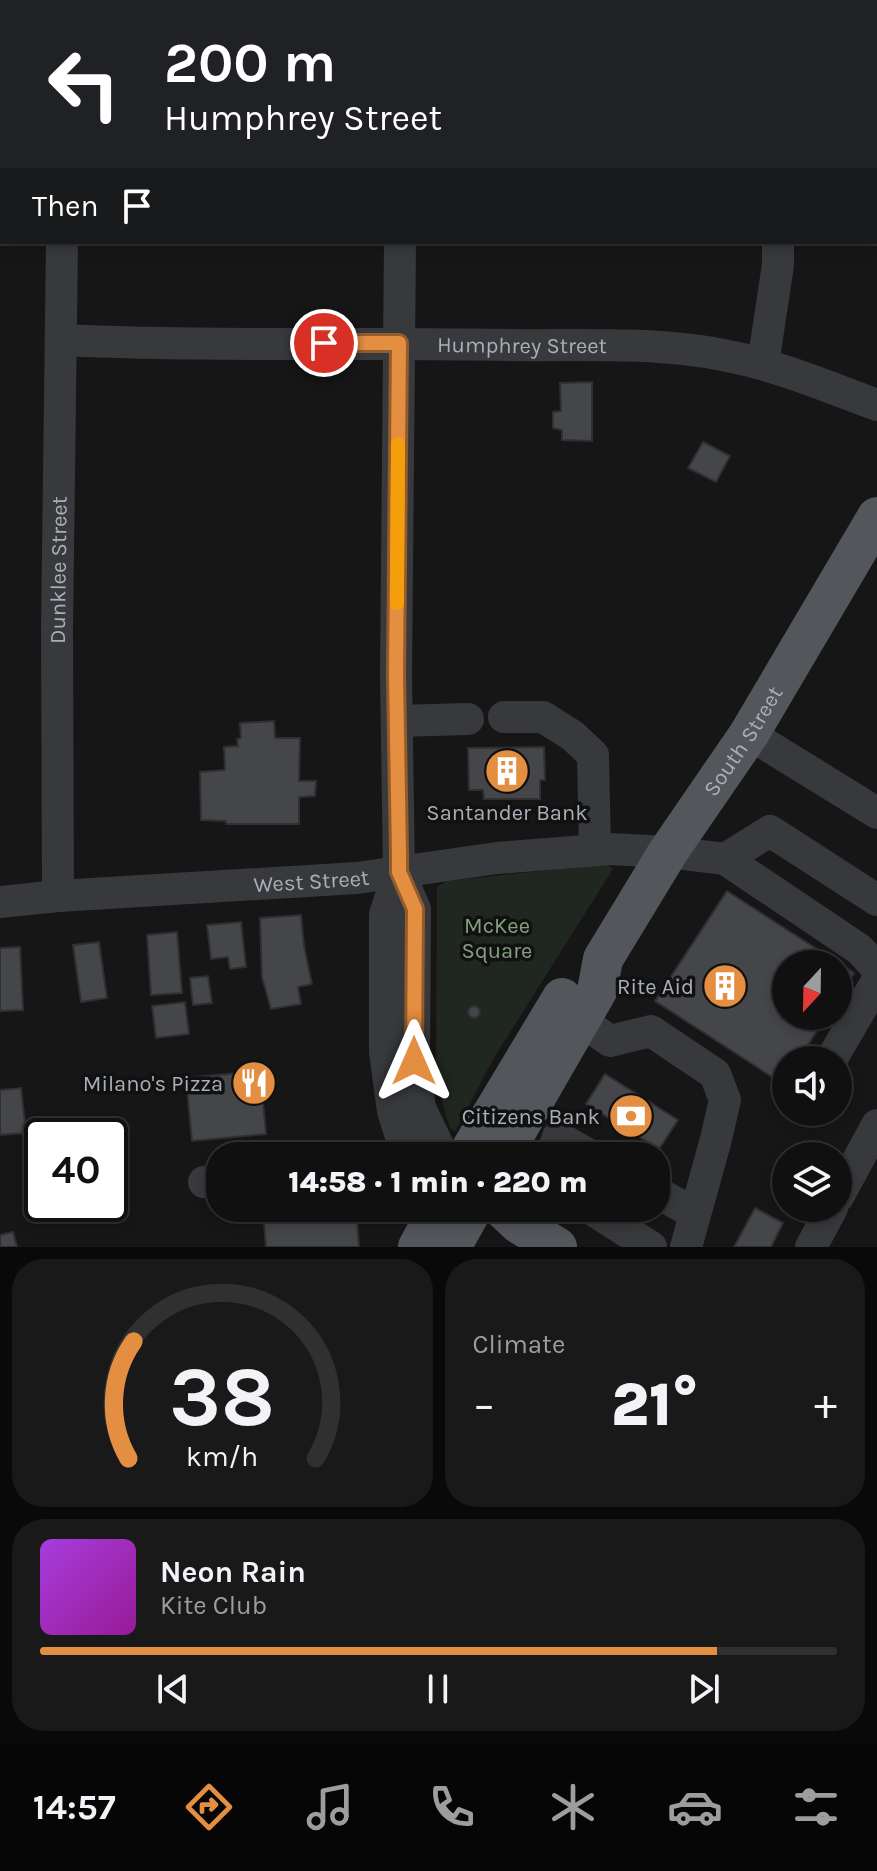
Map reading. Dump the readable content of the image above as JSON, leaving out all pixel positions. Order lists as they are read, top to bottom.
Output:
{
  "streets": {
    "main road": ["South Street"],
    "street": ["Humphrey Street", "Dunklee Street", "West Street"]
  },
  "crossings": [
    ["Humphrey Street", "Dunklee Street"],
    ["Dunklee Street", "West Street"],
    ["South Street", "West Street"]
  ],
  "parks": ["McKee Square"],
  "places": {
    "building": ["Santander Bank", "Rite Aid"],
    "restaurant": ["Milano's Pizza"],
    "bank": ["Citizens Bank"]
  },
  "north": "bottom",
  "page": {
    "turn": ["200 m", "Humphrey Street"],
    "then": "Then",
    "limit": "40",
    "trip": "14:58 · 1 min · 220 m",
    "tile": "Climate",
    "heat": ["−", "21°", "+"],
    "song": ["Neon Rain", "Kite Club"],
    "tabs": "14:57",
    "gauge": ["38", "km/h"]
  }
}
